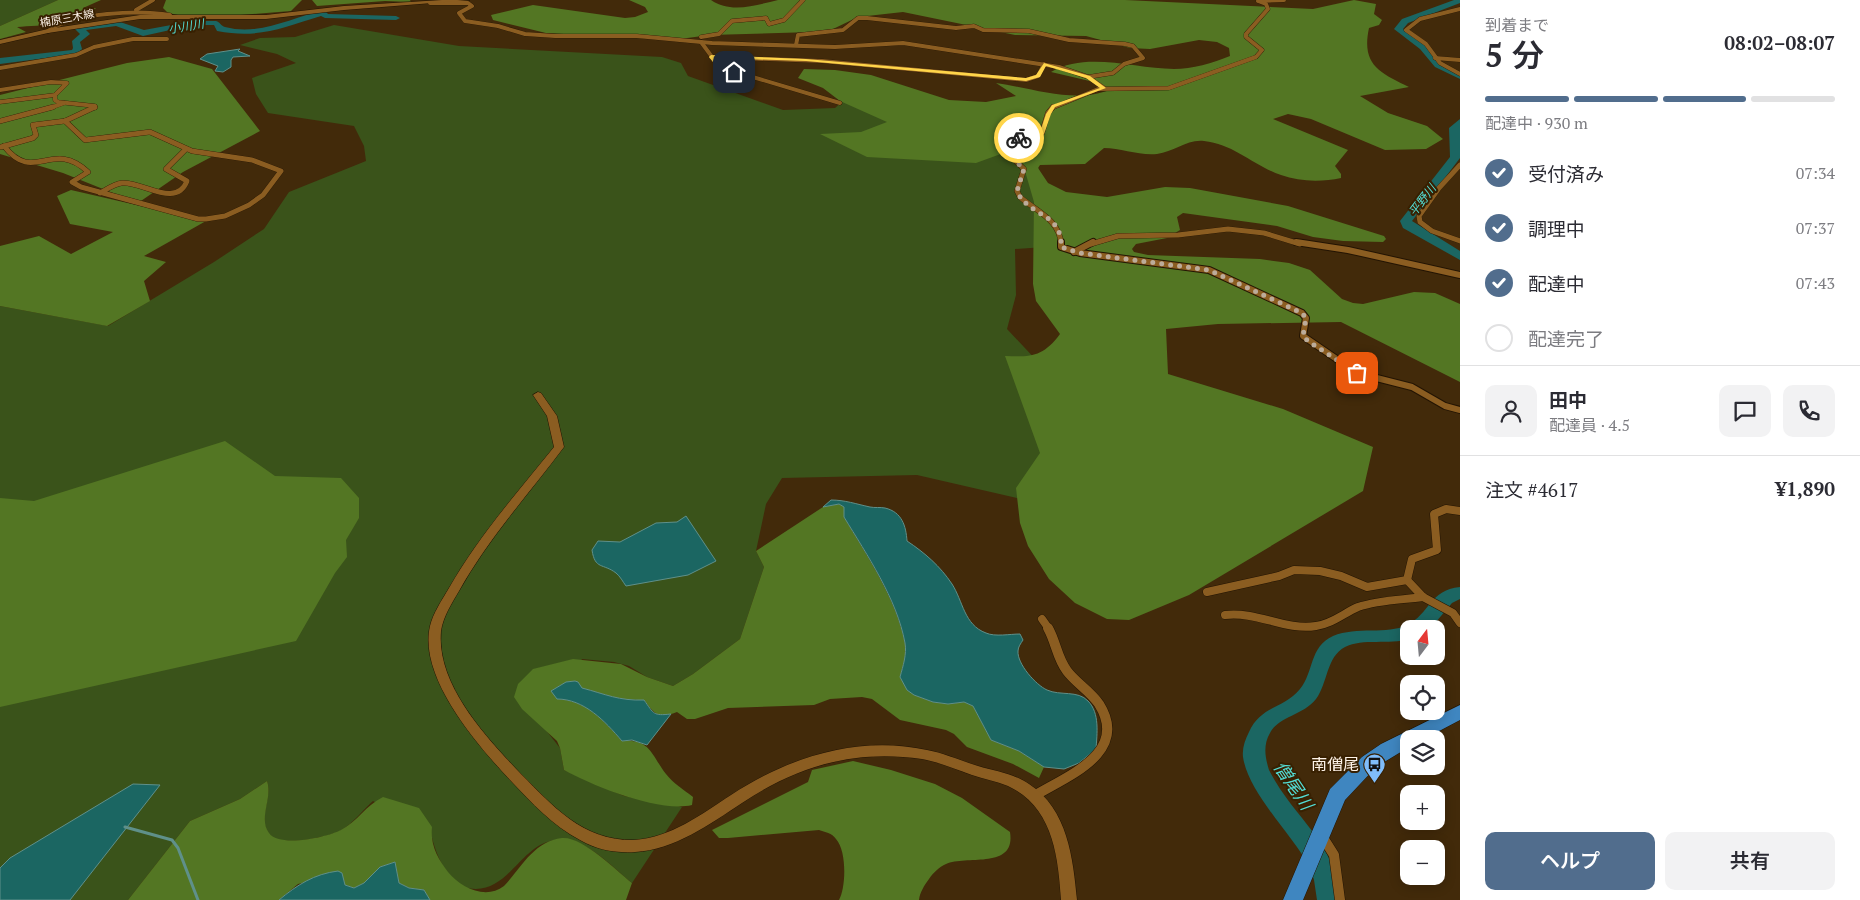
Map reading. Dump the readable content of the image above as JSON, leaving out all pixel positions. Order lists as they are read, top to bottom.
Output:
{
  "streets": {
    "main road": ["楠原三木線"]
  },
  "water": ["小川川", "平野川", "僧尾川"],
  "places": {
    "bus stop": ["南僧尾"]
  },
  "north": "top",
  "page": {
    "heading": ["5 分", "到着まで", "08:02–08:07"],
    "panel": [
      "田中",
      "配達員 · 4.5",
      "注文 #4617",
      "¥1,890"
    ],
    "bar": "配達中 · 930 m",
    "list": [
      ["受付済み", "07:34"],
      ["調理中", "07:37"],
      ["配達中", "07:43"],
      "配達完了"
    ],
    "map_buttons": ["+", "−"],
    "buttons": ["ヘルプ", "共有"]
  }
}
